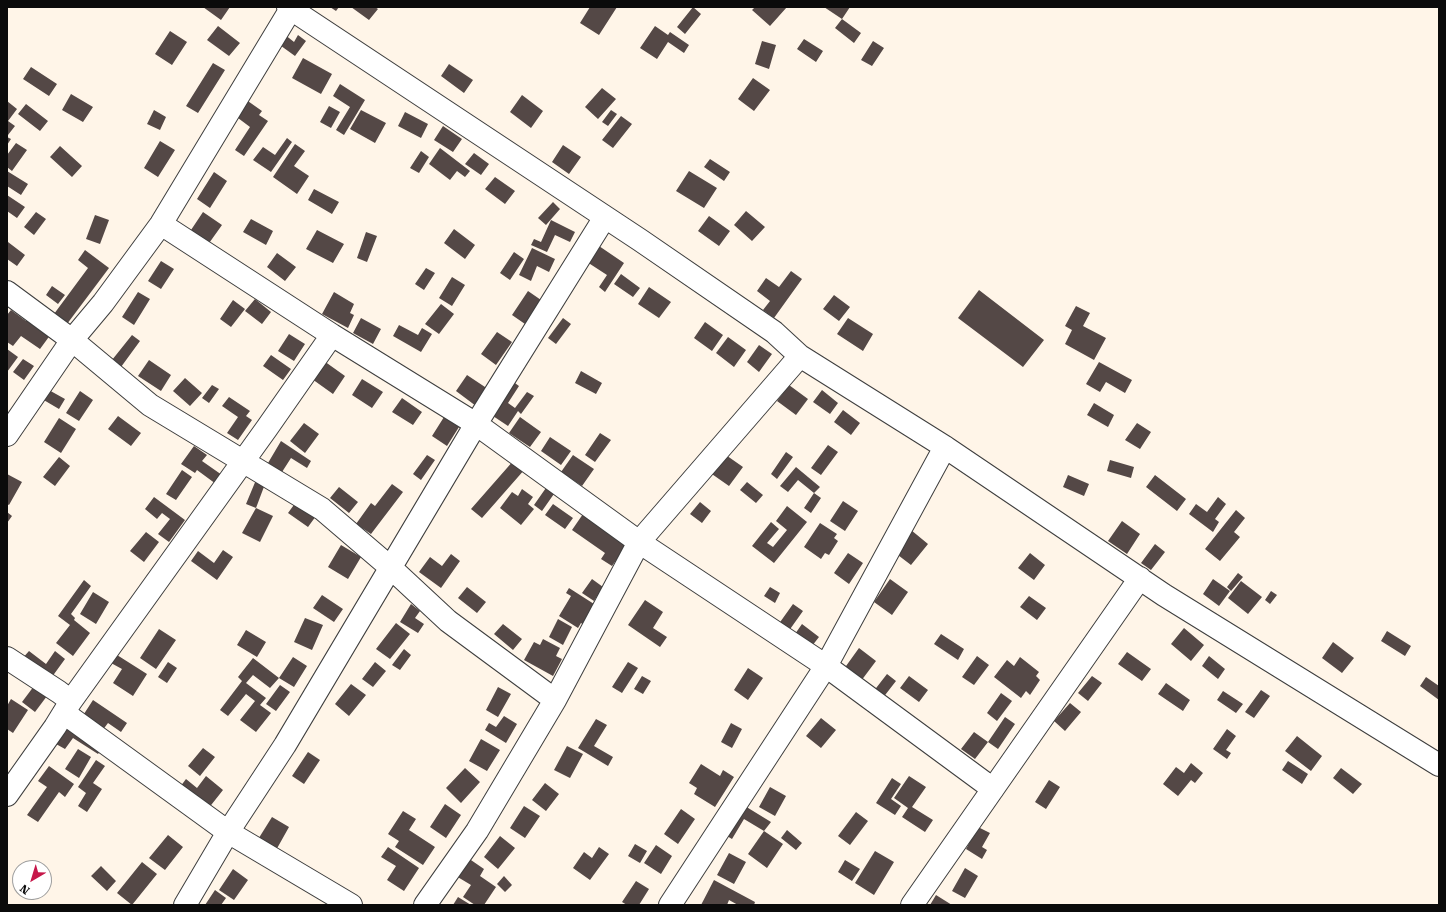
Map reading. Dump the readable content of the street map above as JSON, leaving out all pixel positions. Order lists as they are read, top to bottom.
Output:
{
  "north": "bottom left"
}
